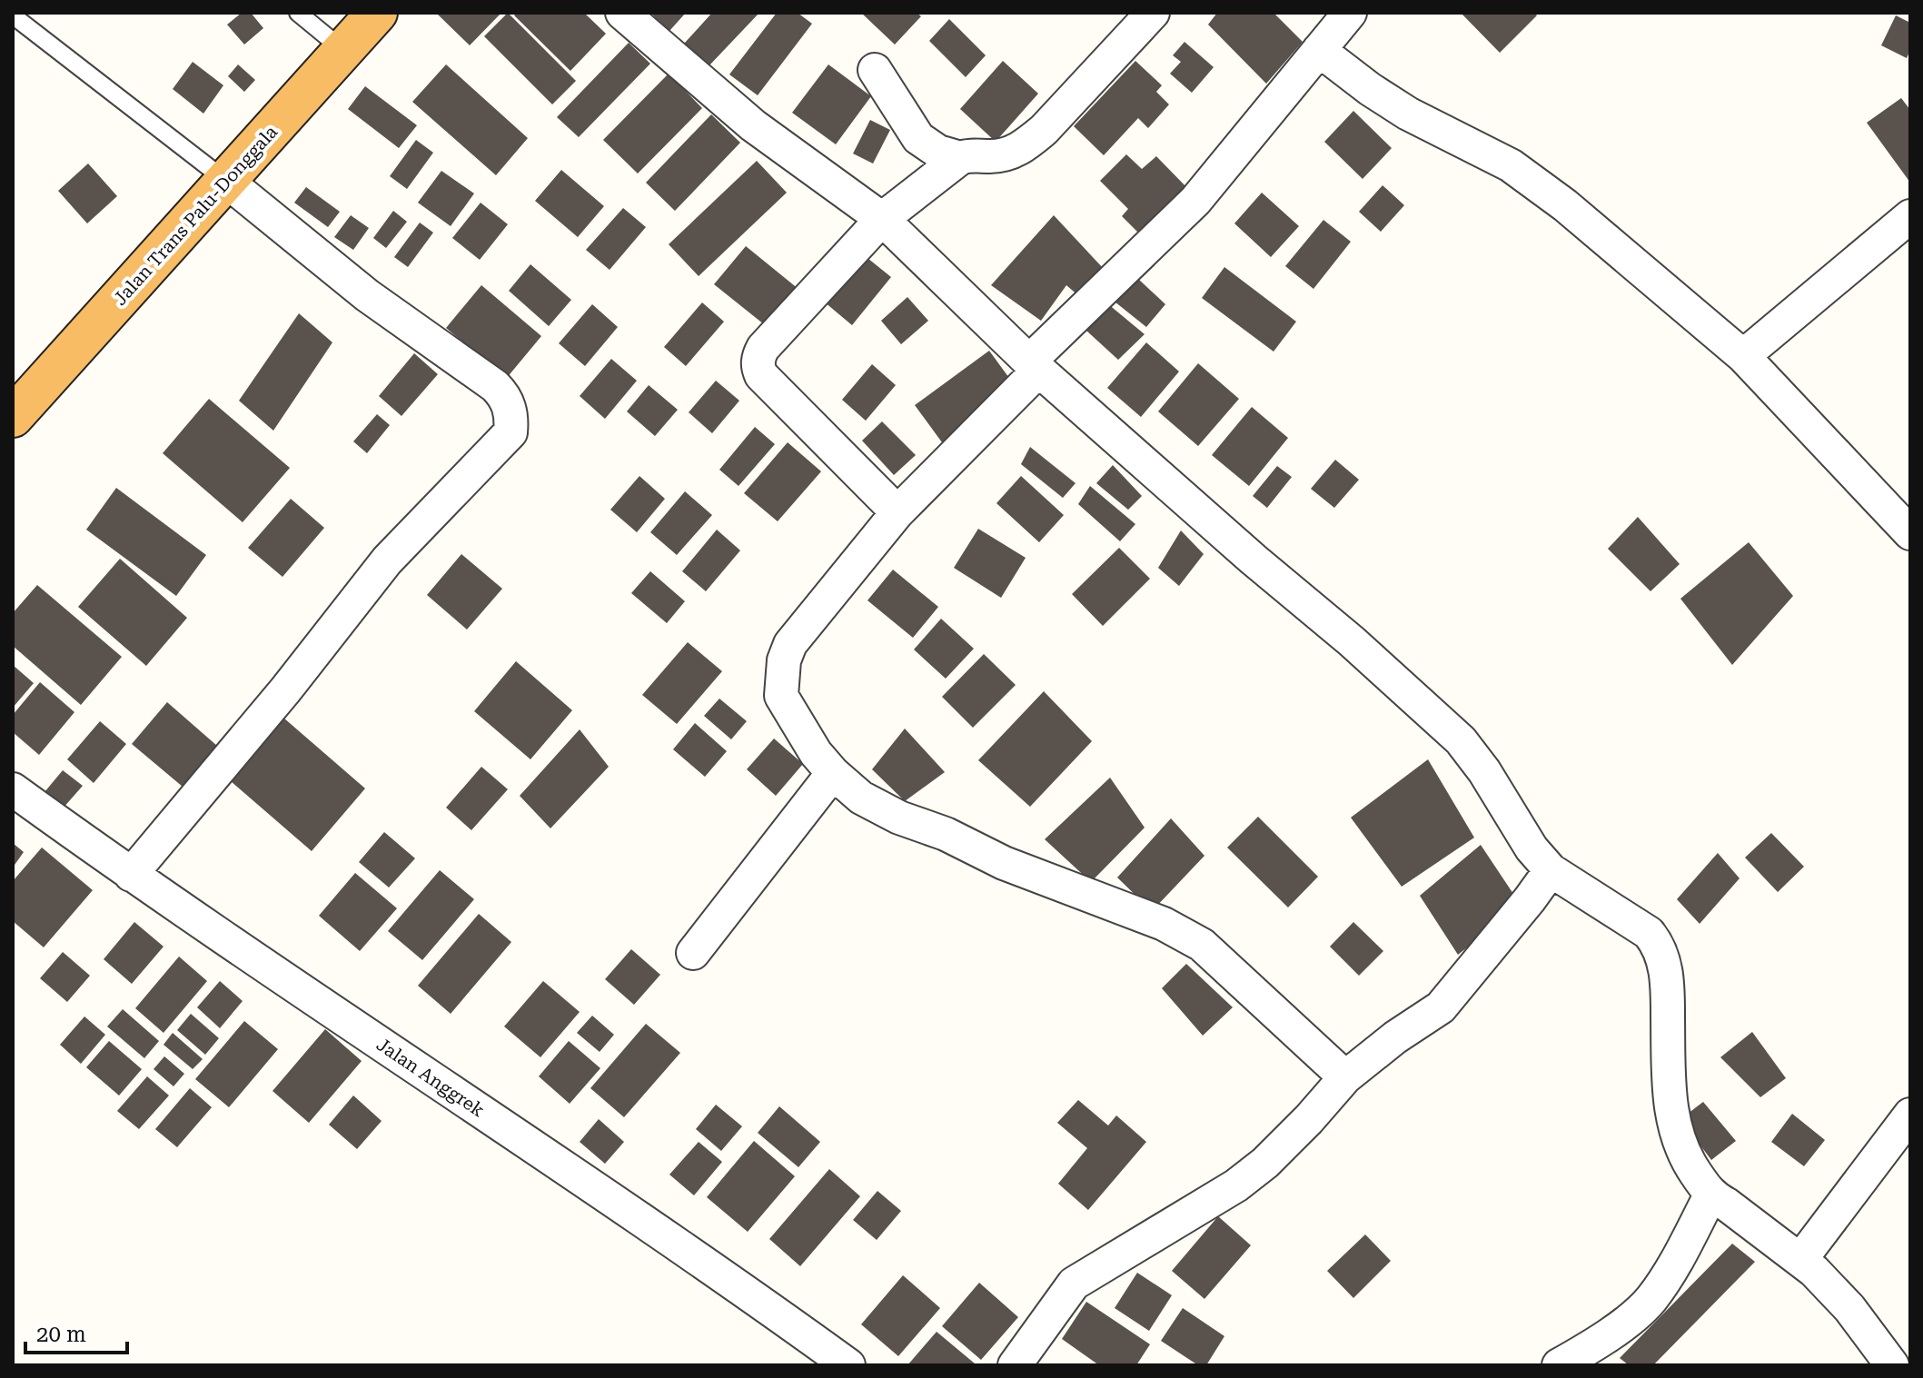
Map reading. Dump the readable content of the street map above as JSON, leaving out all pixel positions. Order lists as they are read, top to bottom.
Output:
{
  "streets": {
    "highway": ["Jalan Trans Palu-Donggala"],
    "street": ["Jalan Anggrek"]
  },
  "scale_bar": "20 m"
}
